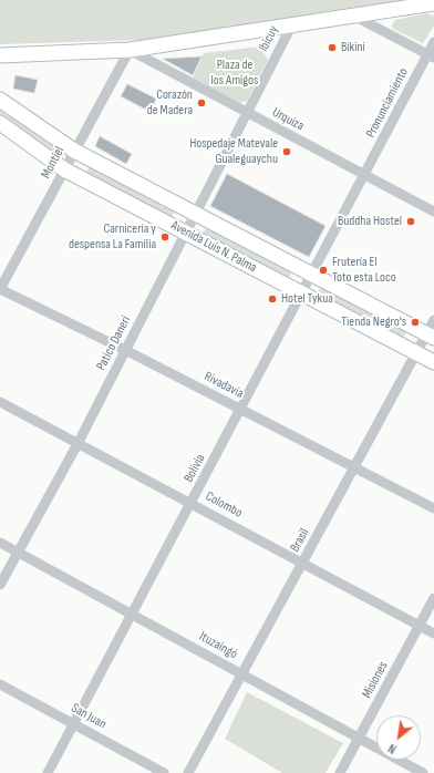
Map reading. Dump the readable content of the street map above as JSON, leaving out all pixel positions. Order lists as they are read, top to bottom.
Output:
{
  "streets": {
    "main road": ["Avenida Luis N. Palma"],
    "street": [
      "Ibicuy",
      "Pronunciamiento",
      "Urquiza",
      "Montiel",
      "Patico Daneri",
      "Rivadavia",
      "Bolivia",
      "Colombo",
      "Brasil",
      "Ituzaingó",
      "Misiones",
      "San Juan"
    ]
  },
  "crossings": [
    ["Ibicuy", "Urquiza"],
    ["Ibicuy", "Patico Daneri"],
    ["Pronunciamiento", "Urquiza"],
    ["Pronunciamiento", "Bolivia"],
    ["Urquiza", "Montiel"],
    ["Urquiza", "Patico Daneri"],
    ["Urquiza", "Bolivia"],
    ["Montiel", "Avenida Luis N. Palma"],
    ["Montiel", "Rivadavia"],
    ["Avenida Luis N. Palma", "Patico Daneri"],
    ["Avenida Luis N. Palma", "Bolivia"],
    ["Avenida Luis N. Palma", "Brasil"],
    ["Patico Daneri", "Rivadavia"],
    ["Patico Daneri", "Colombo"],
    ["Patico Daneri", "Ituzaingó"],
    ["Rivadavia", "Bolivia"],
    ["Rivadavia", "Brasil"],
    ["Bolivia", "Colombo"],
    ["Bolivia", "Ituzaingó"],
    ["Bolivia", "San Juan"],
    ["Colombo", "Brasil"],
    ["Colombo", "Misiones"],
    ["Brasil", "Ituzaingó"],
    ["Ituzaingó", "Misiones"]
  ],
  "parks": ["Plaza de los Amigos"],
  "places": [
    "Bikini",
    "Corazón de Madera",
    "Hospedaje Matevale Gualeguaychu",
    "Buddha Hostel",
    "Carnicería y despensa La Familia",
    "Frutería El Toto esta Loco",
    "Hotel Tykua",
    "Tienda Negro's"
  ],
  "north": "bottom left"
}
